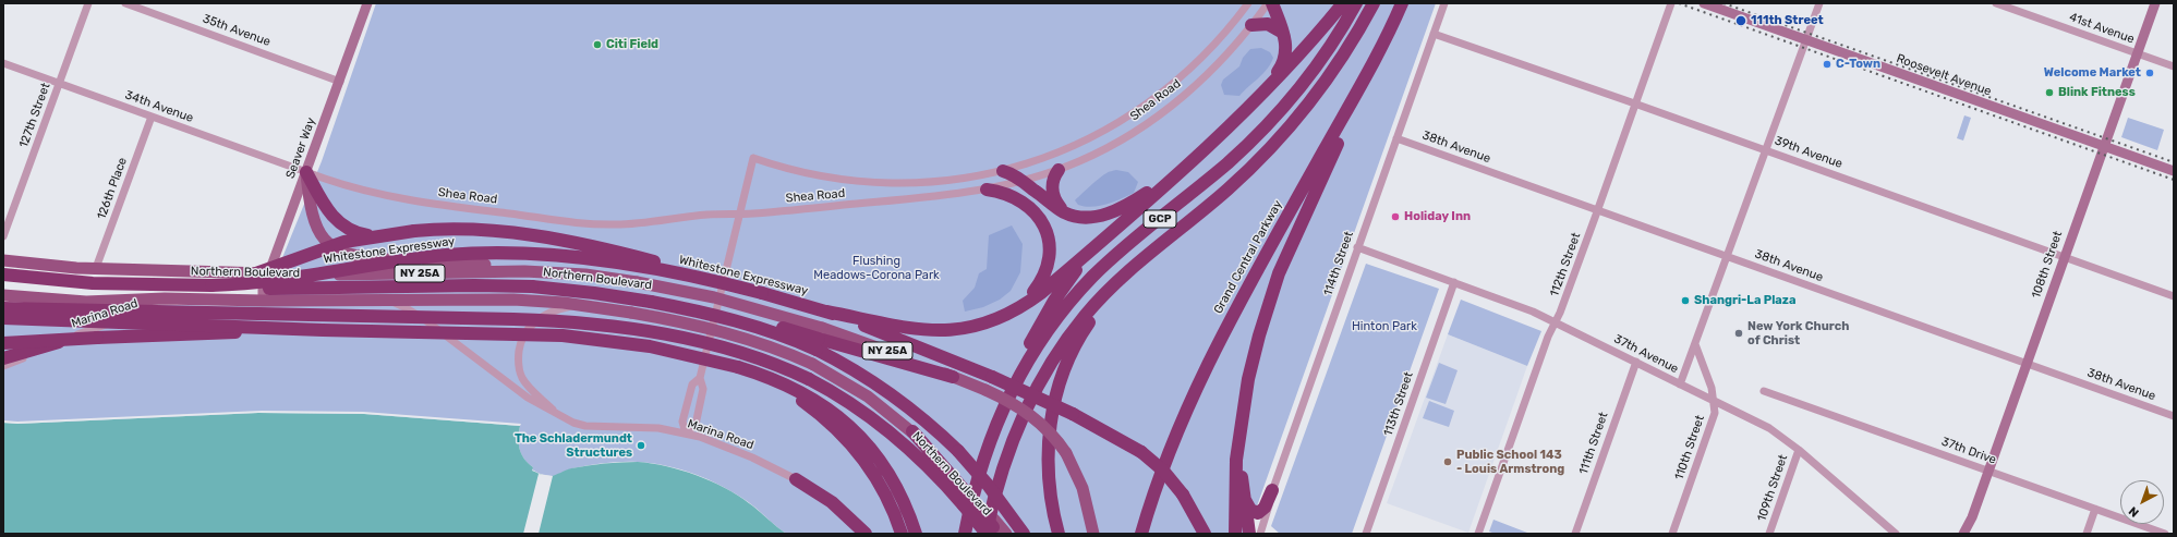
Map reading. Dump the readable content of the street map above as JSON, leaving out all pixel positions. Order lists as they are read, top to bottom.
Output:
{
  "streets": {
    "highway": ["GCP", "Whitestone Expressway", "Grand Central Parkway"],
    "main road": [
      "Roosevelt Avenue",
      "Seaver Way",
      "108th Street",
      "Northern Boulevard",
      "NY 25A"
    ],
    "street": [
      "41st Avenue",
      "35th Avenue",
      "Shea Road",
      "34th Avenue",
      "127th Street",
      "38th Avenue",
      "39th Avenue",
      "126th Place",
      "114th Street",
      "112th Street",
      "Marina Road",
      "37th Avenue",
      "113th Street",
      "111th Street",
      "110th Street",
      "37th Drive",
      "109th Street"
    ]
  },
  "crossings": [
    ["41st Avenue", "108th Street"],
    ["35th Avenue", "Seaver Way"],
    ["Roosevelt Avenue", "108th Street"],
    ["Shea Road", "34th Avenue"],
    ["Shea Road", "Seaver Way"],
    ["34th Avenue", "127th Street"],
    ["34th Avenue", "Seaver Way"],
    ["34th Avenue", "126th Place"],
    ["38th Avenue", "114th Street"],
    ["38th Avenue", "112th Street"],
    ["38th Avenue", "108th Street"],
    ["Seaver Way", "Northern Boulevard"],
    ["39th Avenue", "114th Street"],
    ["39th Avenue", "112th Street"],
    ["39th Avenue", "108th Street"],
    ["126th Place", "Northern Boulevard"],
    ["GCP", "Northern Boulevard"],
    ["114th Street", "37th Avenue"],
    ["112th Street", "37th Avenue"],
    ["108th Street", "37th Drive"],
    ["Northern Boulevard", "Marina Road"],
    ["37th Avenue", "113th Street"],
    ["37th Avenue", "111th Street"],
    ["37th Avenue", "110th Street"],
    ["37th Avenue", "109th Street"]
  ],
  "parks": ["Flushing Meadows-Corona Park", "Hinton Park"],
  "places": [
    "111th Street",
    "Citi Field",
    "C-Town",
    "Welcome Market",
    "Blink Fitness",
    "Holiday Inn",
    "Shangri-La Plaza",
    "New York Church of Christ",
    "The Schladermundt Structures",
    "Public School 143 - Louis Armstrong"
  ],
  "north": "bottom left"
}
